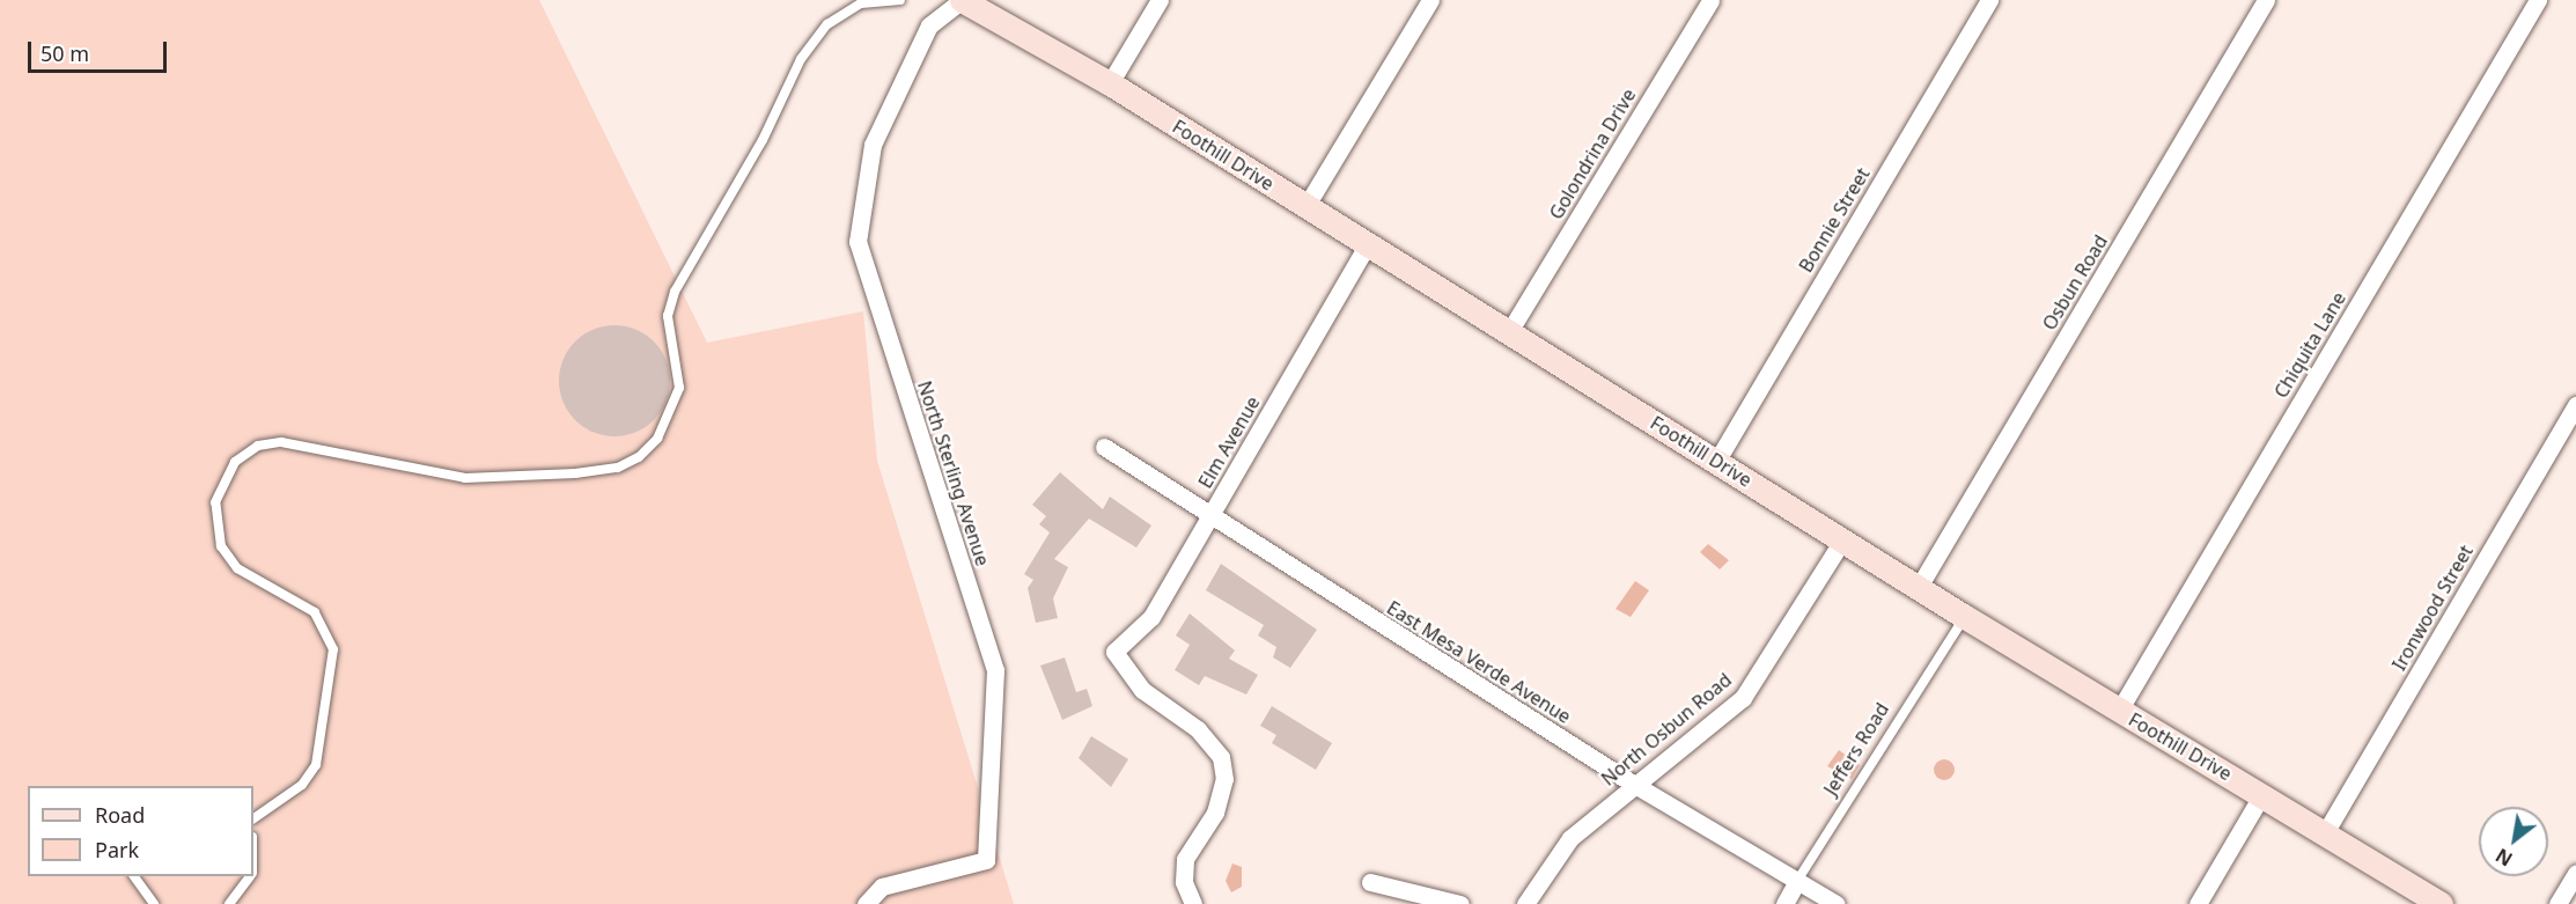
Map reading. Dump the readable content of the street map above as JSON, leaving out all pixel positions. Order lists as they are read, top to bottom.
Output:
{
  "streets": {
    "street": [
      "Golondrina Drive",
      "Foothill Drive",
      "Bonnie Street",
      "Osbun Road",
      "Chiquita Lane",
      "Elm Avenue",
      "North Sterling Avenue",
      "Ironwood Street",
      "East Mesa Verde Avenue",
      "North Osbun Road",
      "Jeffers Road"
    ]
  },
  "crossings": [
    ["Golondrina Drive", "Foothill Drive"],
    ["Foothill Drive", "Bonnie Street"],
    ["Foothill Drive", "Osbun Road"],
    ["Foothill Drive", "Chiquita Lane"],
    ["Foothill Drive", "Elm Avenue"],
    ["Foothill Drive", "North Sterling Avenue"],
    ["Foothill Drive", "Ironwood Street"],
    ["Foothill Drive", "North Osbun Road"],
    ["Foothill Drive", "Jeffers Road"],
    ["Elm Avenue", "East Mesa Verde Avenue"],
    ["East Mesa Verde Avenue", "North Osbun Road"],
    ["East Mesa Verde Avenue", "Jeffers Road"]
  ],
  "legend": ["Road", "Park"],
  "scale_bar": "50 m",
  "north": "bottom left"
}
